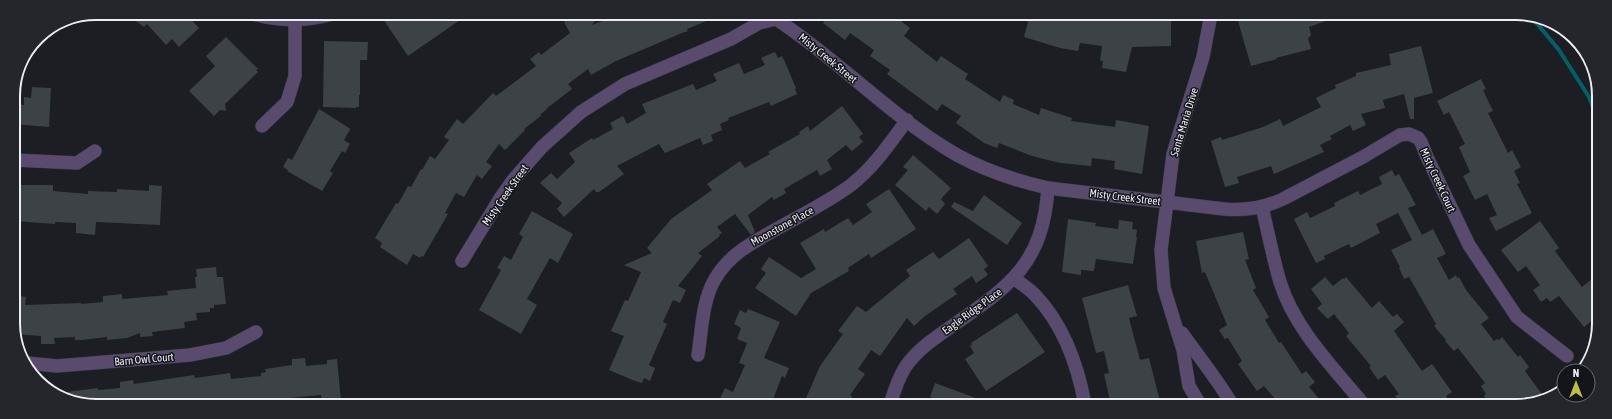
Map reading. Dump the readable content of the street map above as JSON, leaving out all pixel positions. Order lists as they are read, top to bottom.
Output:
{
  "streets": {
    "street": [
      "Misty Creek Street",
      "Santa Maria Drive",
      "Misty Creek Court",
      "Moonstone Place",
      "Eagle Ridge Place",
      "Barn Owl Court"
    ]
  },
  "crossings": [
    ["Misty Creek Street", "Santa Maria Drive"],
    ["Misty Creek Street", "Misty Creek Court"],
    ["Misty Creek Street", "Moonstone Place"],
    ["Misty Creek Street", "Eagle Ridge Place"],
    ["Santa Maria Drive", "Misty Creek Court"]
  ],
  "north": "top"
}
